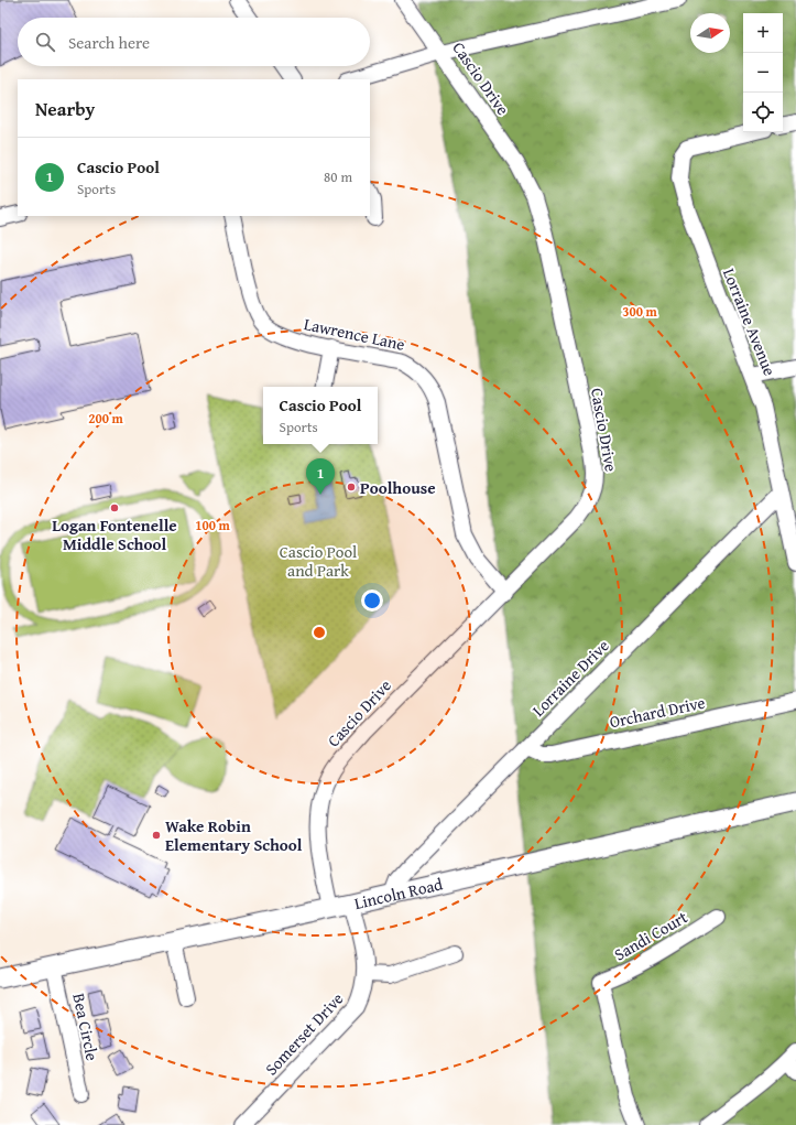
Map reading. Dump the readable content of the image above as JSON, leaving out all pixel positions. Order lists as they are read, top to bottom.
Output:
{
  "streets": {
    "main road": ["Lincoln Road"],
    "street": [
      "Cascio Drive",
      "Lorraine Avenue",
      "Lawrence Lane",
      "Lorraine Drive",
      "Orchard Drive",
      "Sandi Court",
      "Bea Circle",
      "Somerset Drive"
    ]
  },
  "crossings": [
    ["Cascio Drive", "Lawrence Lane"],
    ["Cascio Drive", "Lincoln Road"],
    ["Lorraine Avenue", "Lorraine Drive"],
    ["Lorraine Drive", "Orchard Drive"],
    ["Lorraine Drive", "Lincoln Road"],
    ["Lincoln Road", "Bea Circle"],
    ["Lincoln Road", "Somerset Drive"]
  ],
  "parks": ["Cascio Pool and Park"],
  "places": ["Poolhouse", "Logan Fontenelle Middle School", "Wake Robin Elementary School"],
  "north": "right",
  "page": {
    "map_buttons": ["+", "−"],
    "search": "Search here",
    "heading": "Nearby",
    "list": [
      {
        "mark": "1",
        "name": "Cascio Pool",
        "note": "Sports",
        "value": "80 m"
      }
    ],
    "popup": ["Cascio Pool", "Sports"],
    "pins": "1"
  },
  "rings": ["300 m", "200 m", "100 m"]
}
